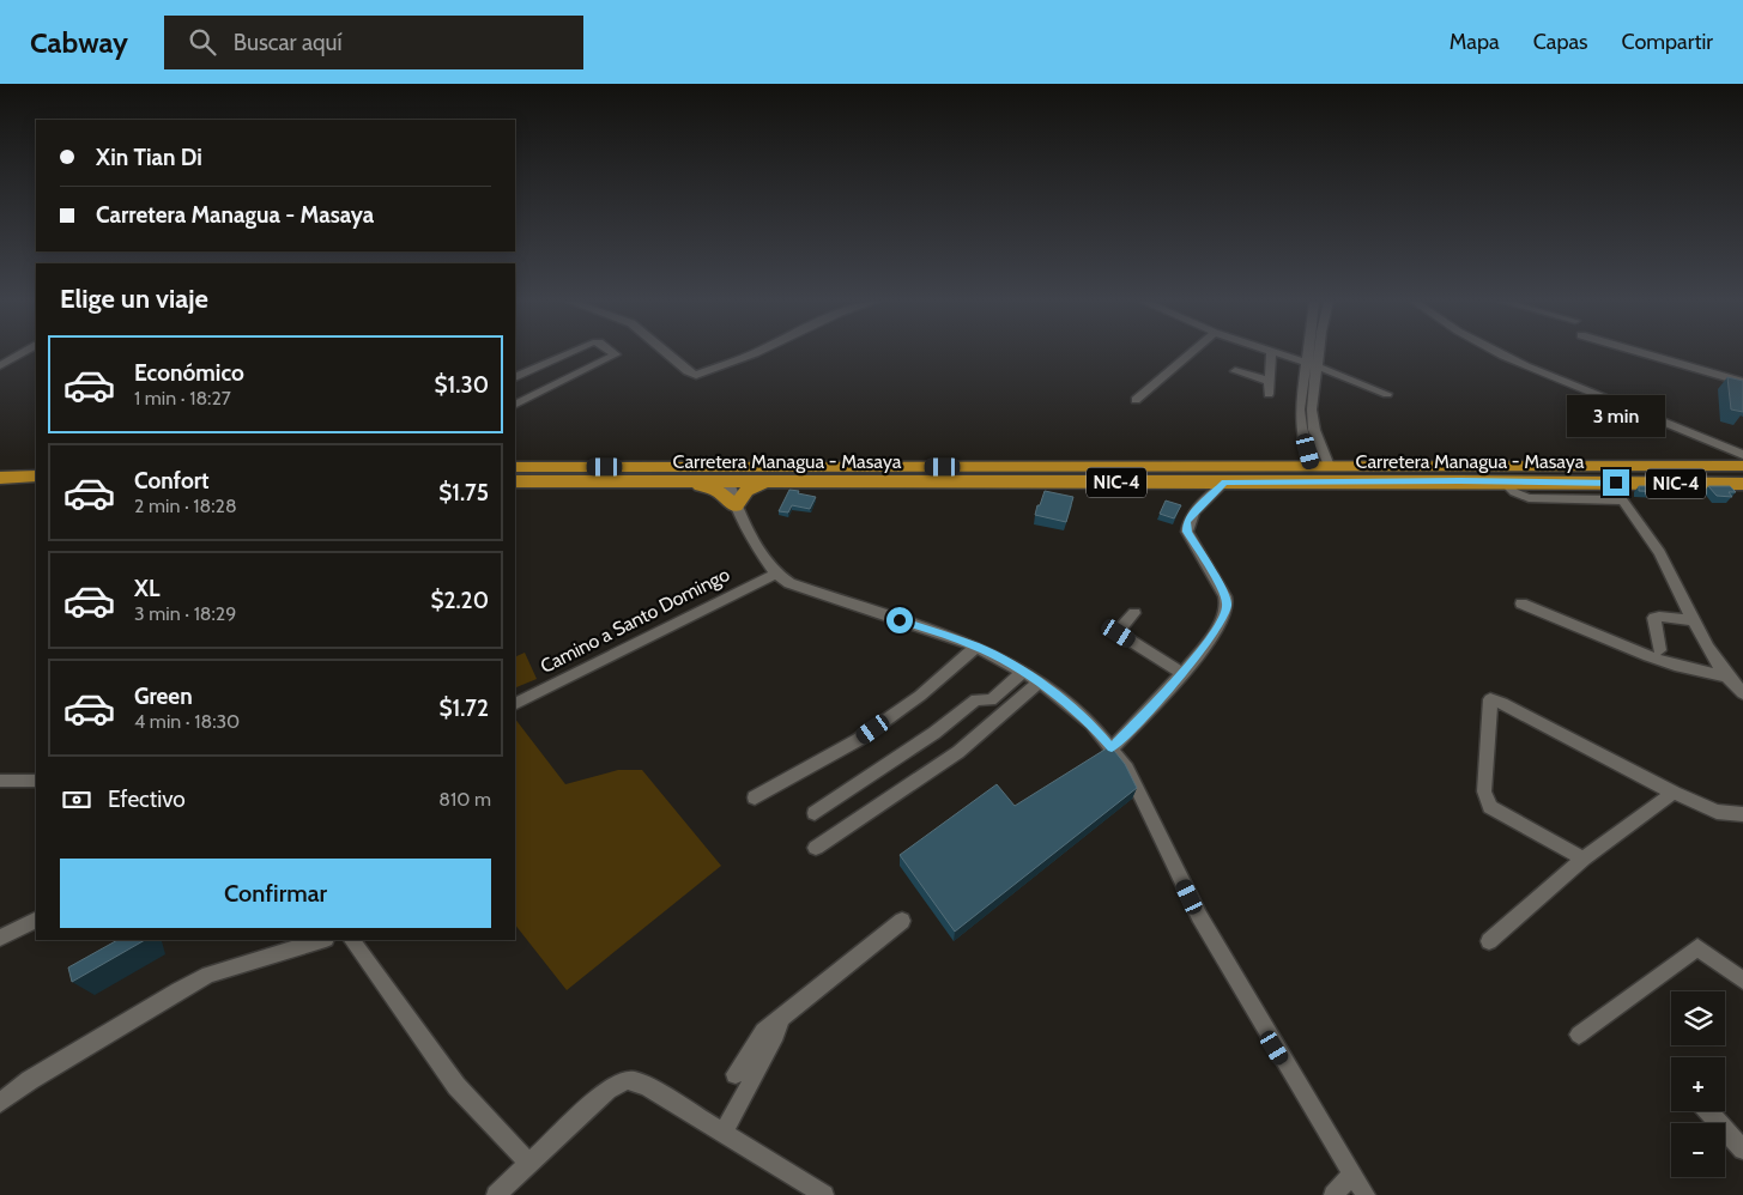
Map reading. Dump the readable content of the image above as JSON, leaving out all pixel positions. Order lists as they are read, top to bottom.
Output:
{
  "streets": {
    "highway": ["Carretera Managua - Masaya", "NIC-4"],
    "street": ["Camino a Santo Domingo"]
  },
  "page": {
    "header": "Cabway",
    "search": "Buscar aquí",
    "nav": ["Mapa", "Capas", "Compartir"],
    "banner": ["Xin Tian Di", "Carretera Managua - Masaya"],
    "heading": "Elige un viaje",
    "list": [
      {
        "name": "Económico",
        "note": "1 min · 18:27",
        "value": "$1.30"
      },
      {
        "name": "Confort",
        "note": "2 min · 18:28",
        "value": "$1.75"
      },
      {
        "name": "XL",
        "note": "3 min · 18:29",
        "value": "$2.20"
      },
      {
        "name": "Green",
        "note": "4 min · 18:30",
        "value": "$1.72"
      }
    ],
    "bubble": "3 min",
    "pay": ["Efectivo", "810 m"],
    "buttons": "Confirmar",
    "map_buttons": ["+", "−"]
  }
}
